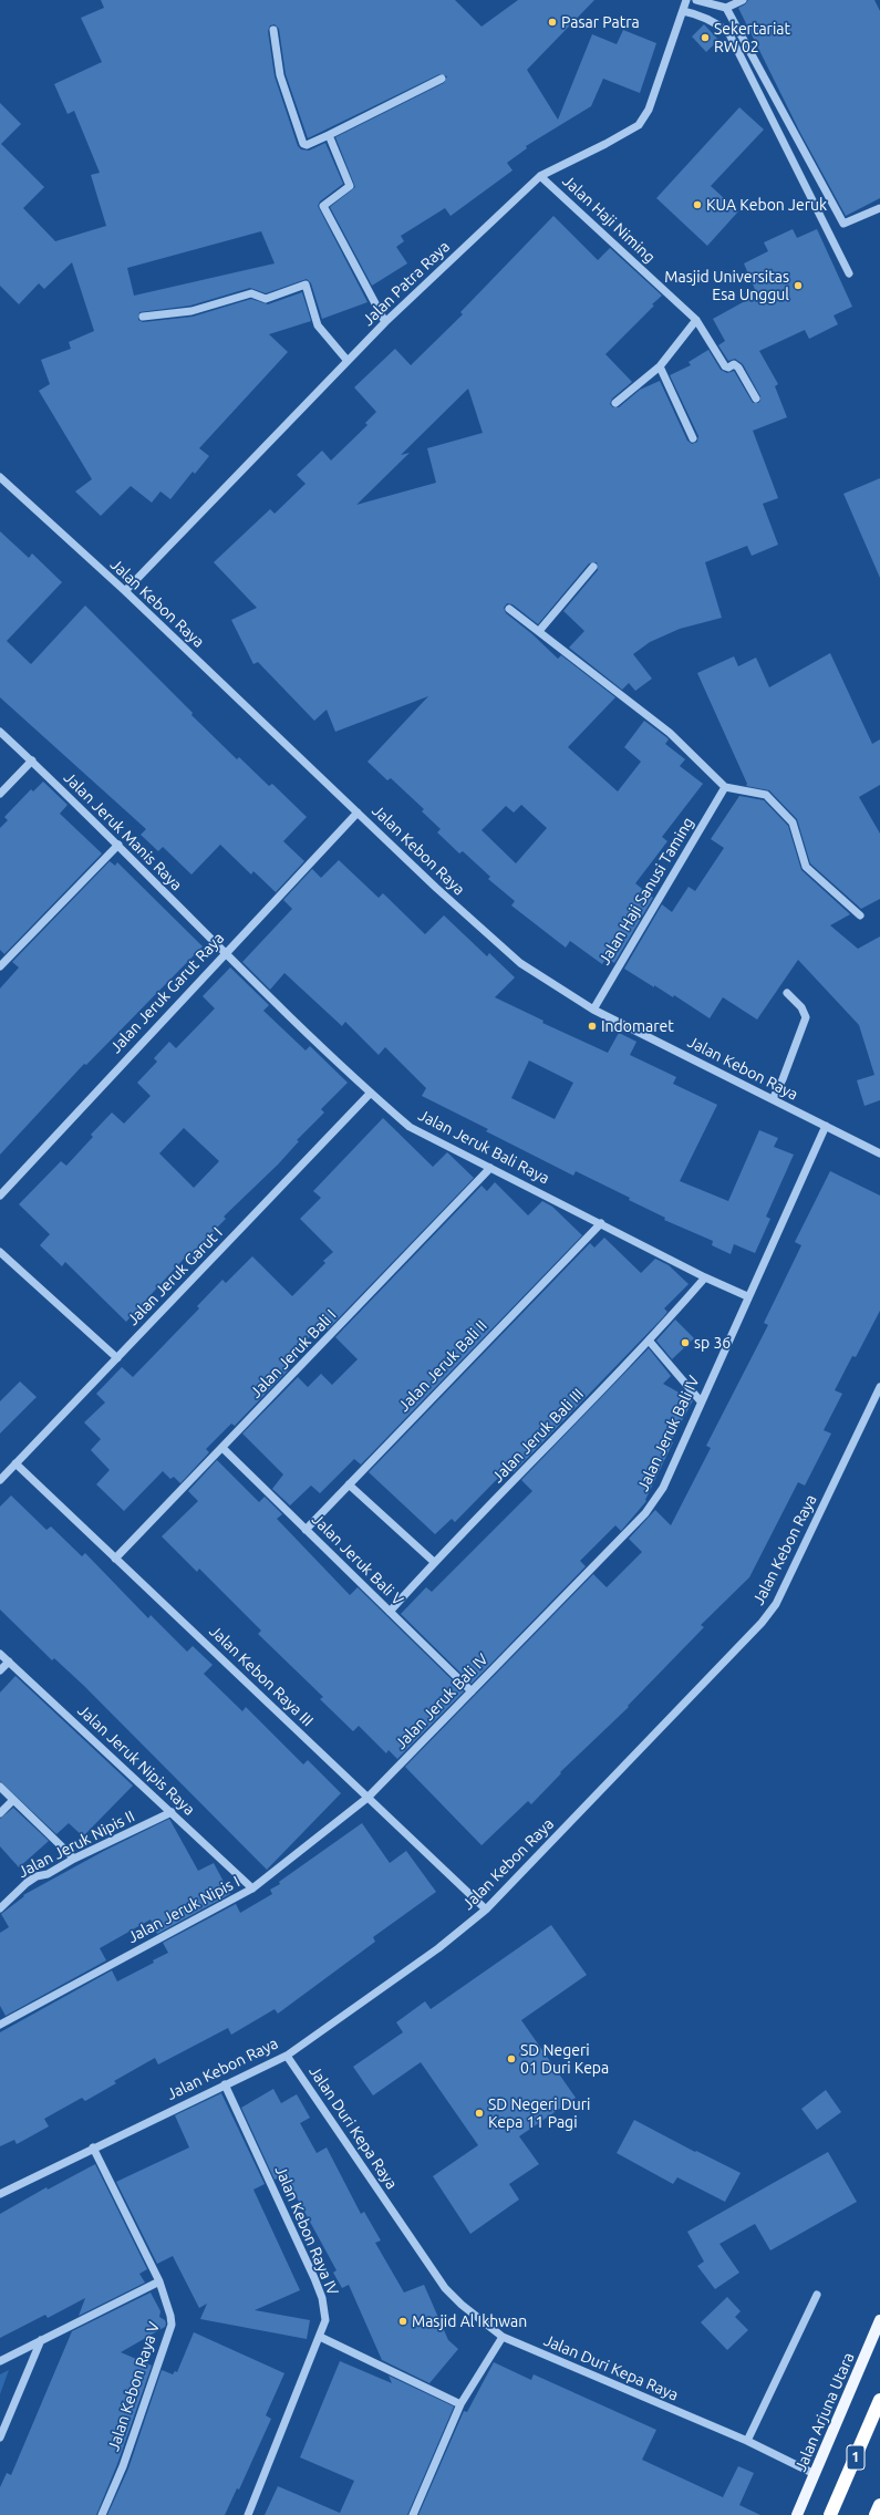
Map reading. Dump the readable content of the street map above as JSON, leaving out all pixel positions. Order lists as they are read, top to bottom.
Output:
{
  "streets": {
    "highway": ["1"],
    "main road": ["Jalan Arjuna Utara"],
    "street": [
      "Jalan Haji Niming",
      "Jalan Patra Raya",
      "Jalan Kebon Raya",
      "Jalan Jeruk Manis Raya",
      "Jalan Haji Sanusi Taming",
      "Jalan Jeruk Garut Raya",
      "Jalan Jeruk Bali Raya",
      "Jalan Jeruk Garut I",
      "Jalan Jeruk Bali I",
      "Jalan Jeruk Bali II",
      "Jalan Jeruk Bali IV",
      "Jalan Jeruk Bali III",
      "Jalan Jeruk Bali V",
      "Jalan Kebon Raya III",
      "Jalan Jeruk Nipis Raya",
      "Jalan Jeruk Nipis II",
      "Jalan Jeruk Nipis I",
      "Jalan Duri Kepa Raya",
      "Jalan Kebon Raya IV",
      "Jalan Kebon Raya V"
    ]
  },
  "crossings": [
    ["Jalan Haji Niming", "Jalan Patra Raya"],
    ["Jalan Patra Raya", "Jalan Kebon Raya"],
    ["Jalan Kebon Raya", "Jalan Haji Sanusi Taming"],
    ["Jalan Kebon Raya", "Jalan Jeruk Garut Raya"],
    ["Jalan Kebon Raya", "Jalan Jeruk Bali IV"],
    ["Jalan Kebon Raya", "Jalan Kebon Raya III"],
    ["Jalan Kebon Raya", "Jalan Duri Kepa Raya"],
    ["Jalan Kebon Raya", "Jalan Kebon Raya IV"],
    ["Jalan Kebon Raya", "Jalan Kebon Raya V"],
    ["Jalan Jeruk Manis Raya", "Jalan Jeruk Garut Raya"],
    ["Jalan Jeruk Manis Raya", "Jalan Jeruk Bali Raya"],
    ["Jalan Jeruk Garut Raya", "Jalan Jeruk Bali Raya"],
    ["Jalan Jeruk Bali Raya", "Jalan Jeruk Garut I"],
    ["Jalan Jeruk Bali Raya", "Jalan Jeruk Bali I"],
    ["Jalan Jeruk Bali Raya", "Jalan Jeruk Bali II"],
    ["Jalan Jeruk Bali Raya", "Jalan Jeruk Bali IV"],
    ["Jalan Jeruk Bali Raya", "Jalan Jeruk Bali III"],
    ["Jalan Jeruk Garut I", "Jalan Kebon Raya III"],
    ["Jalan Jeruk Bali I", "Jalan Jeruk Bali V"],
    ["Jalan Jeruk Bali I", "Jalan Kebon Raya III"],
    ["Jalan Jeruk Bali II", "Jalan Jeruk Bali V"],
    ["Jalan Jeruk Bali IV", "Jalan Jeruk Bali V"],
    ["Jalan Jeruk Bali IV", "Jalan Kebon Raya III"],
    ["Jalan Jeruk Bali IV", "Jalan Jeruk Nipis I"],
    ["Jalan Jeruk Bali III", "Jalan Jeruk Bali V"],
    ["Jalan Kebon Raya III", "Jalan Jeruk Nipis I"],
    ["Jalan Jeruk Nipis Raya", "Jalan Jeruk Nipis II"],
    ["Jalan Jeruk Nipis Raya", "Jalan Jeruk Nipis I"],
    ["Jalan Duri Kepa Raya", "Jalan Arjuna Utara"]
  ],
  "places": [
    "Pasar Patra",
    "Sekertariat RW 02",
    "KUA Kebon Jeruk",
    "Masjid Universitas Esa Unggul",
    "Indomaret",
    "sp 36",
    "SD Negeri 01 Duri Kepa",
    "SD Negeri Duri Kepa 11 Pagi",
    "Masjid Al Ikhwan"
  ]
}
